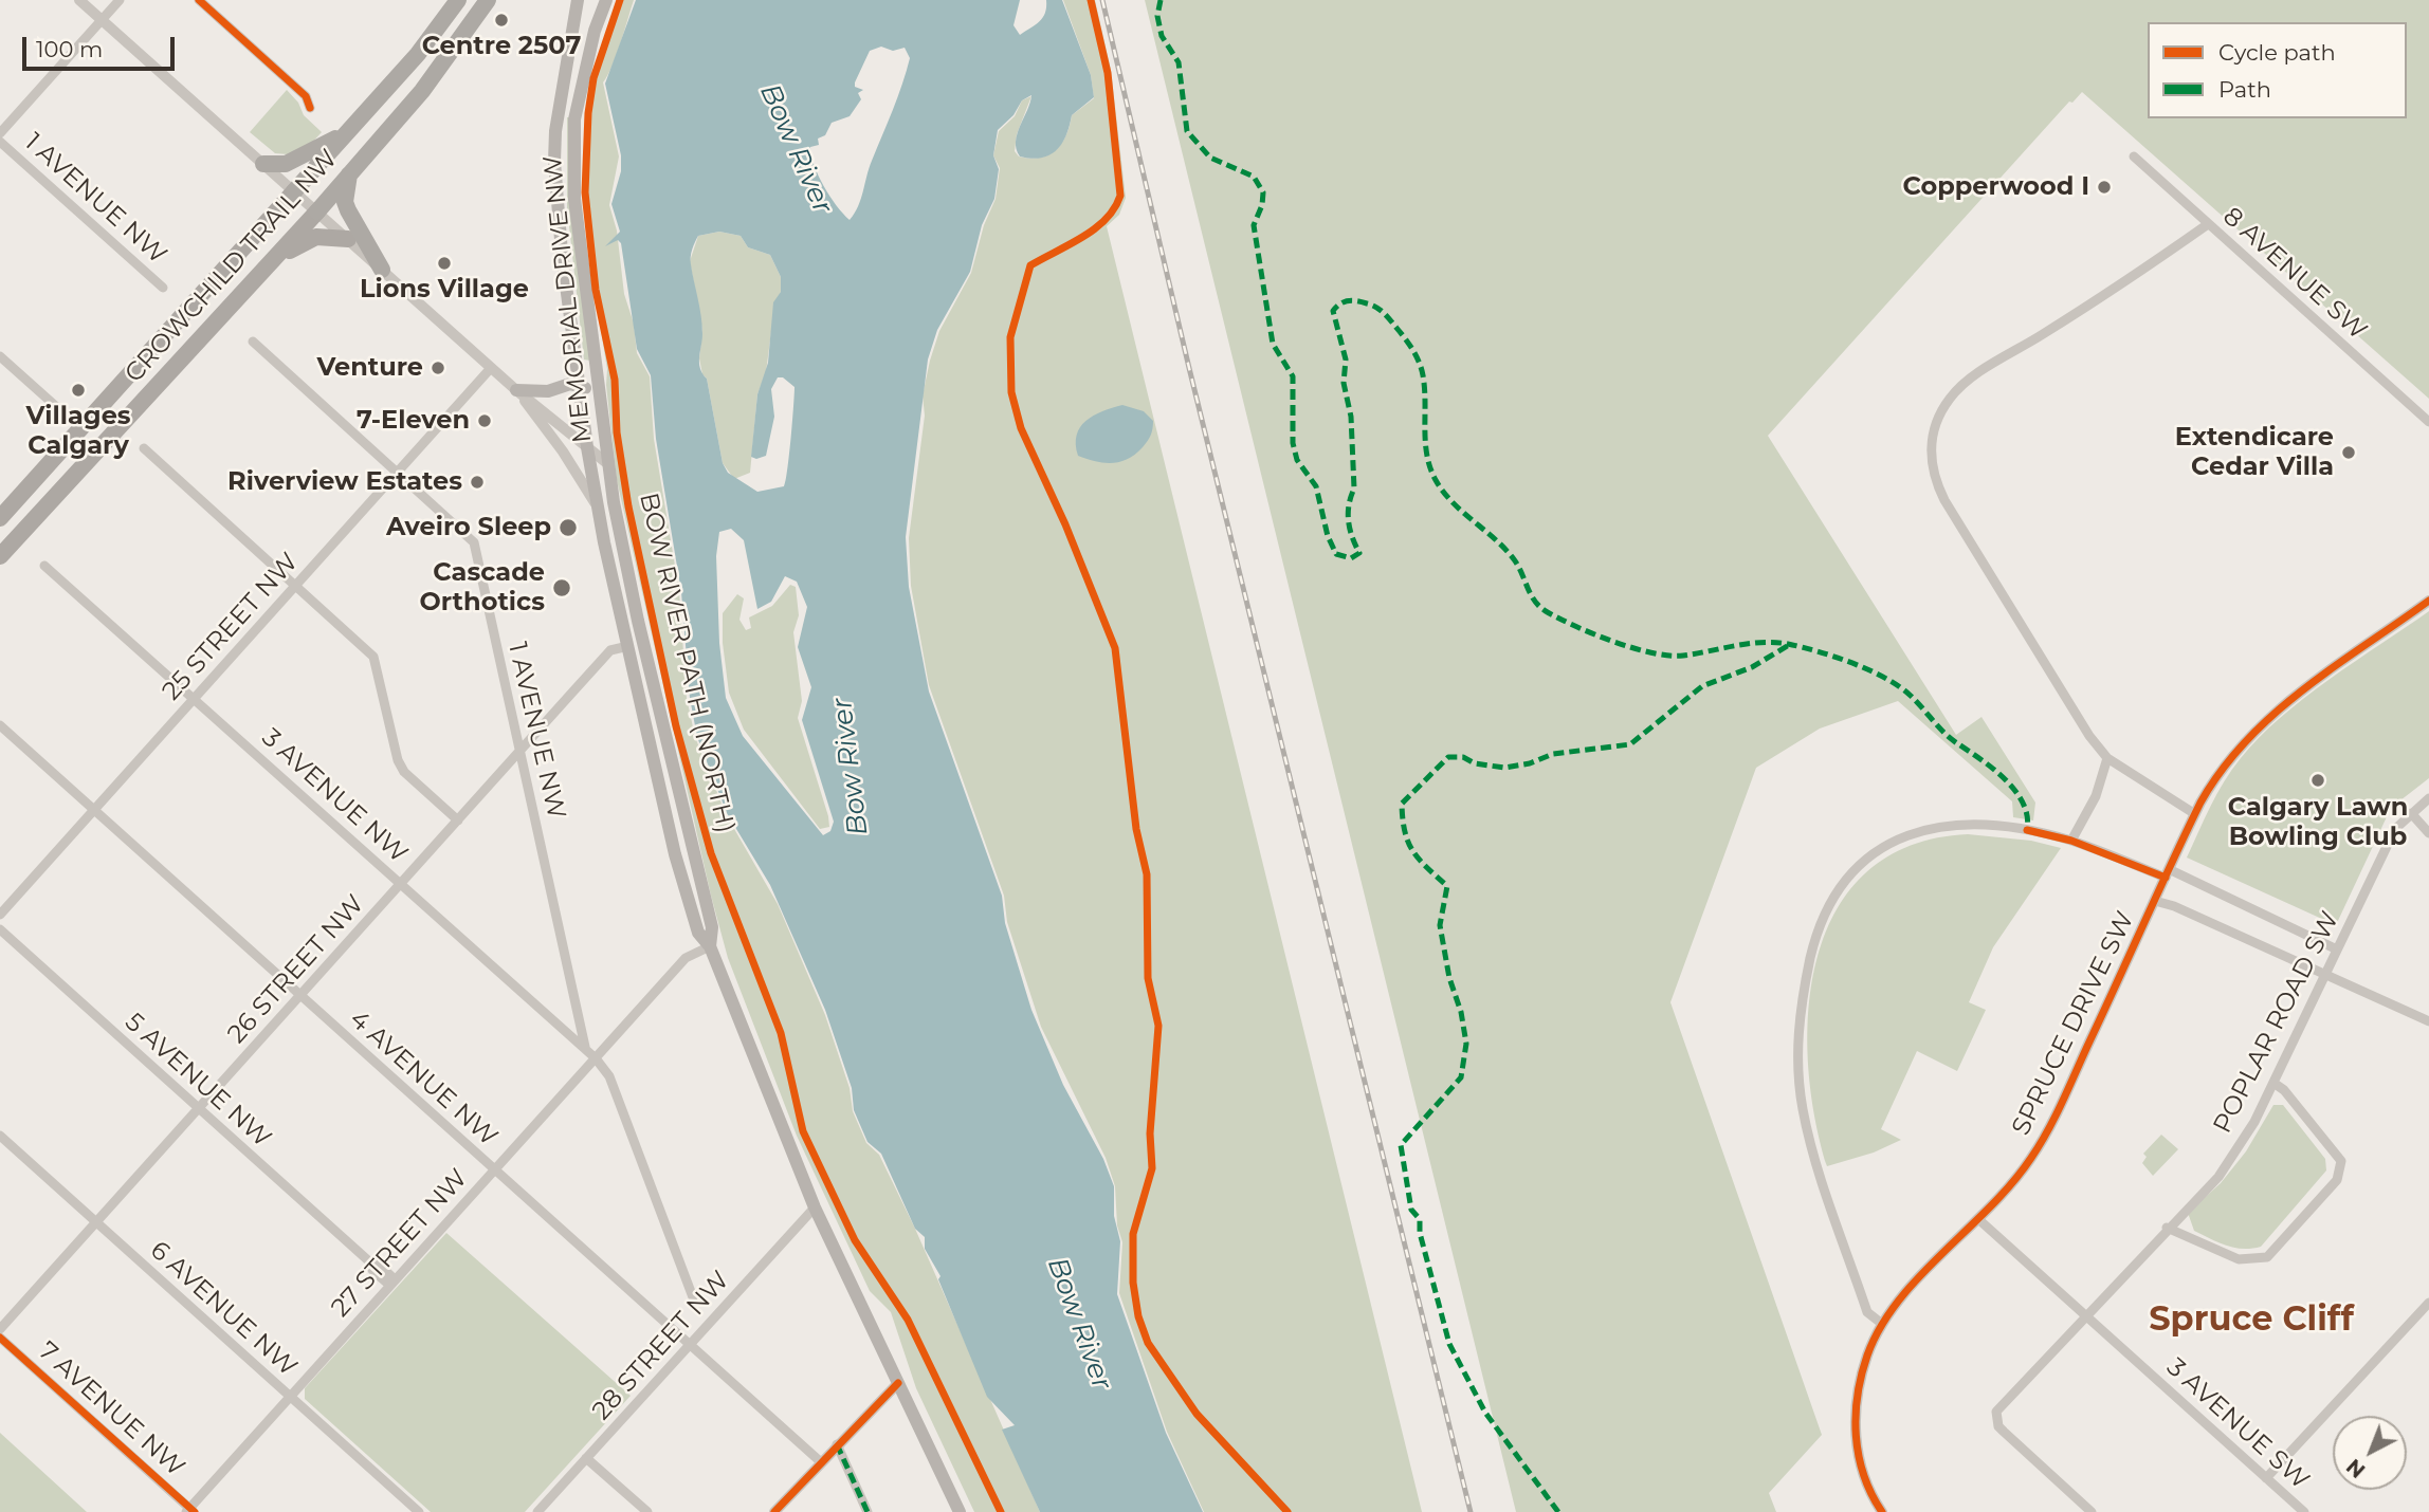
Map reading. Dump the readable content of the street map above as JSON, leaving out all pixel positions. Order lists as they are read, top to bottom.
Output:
{
  "streets": {
    "highway": ["CROWCHILD TRAIL NW"],
    "main road": ["MEMORIAL DRIVE NW"],
    "street": [
      "1 AVENUE NW",
      "8 AVENUE SW",
      "25 STREET NW",
      "3 AVENUE NW",
      "26 STREET NW",
      "POPLAR ROAD SW",
      "SPRUCE DRIVE SW",
      "4 AVENUE NW",
      "5 AVENUE NW",
      "27 STREET NW",
      "6 AVENUE NW",
      "28 STREET NW",
      "7 AVENUE NW",
      "3 AVENUE SW"
    ],
    "cycle path": ["BOW RIVER PATH (NORTH)"]
  },
  "crossings": [
    ["1 AVENUE NW", "25 STREET NW"],
    ["1 AVENUE NW", "3 AVENUE NW"],
    ["1 AVENUE NW", "26 STREET NW"],
    ["MEMORIAL DRIVE NW", "26 STREET NW"],
    ["MEMORIAL DRIVE NW", "27 STREET NW"],
    ["25 STREET NW", "3 AVENUE NW"],
    ["25 STREET NW", "4 AVENUE NW"],
    ["3 AVENUE NW", "26 STREET NW"],
    ["3 AVENUE NW", "27 STREET NW"],
    ["26 STREET NW", "4 AVENUE NW"],
    ["26 STREET NW", "5 AVENUE NW"],
    ["26 STREET NW", "6 AVENUE NW"],
    ["POPLAR ROAD SW", "3 AVENUE SW"],
    ["SPRUCE DRIVE SW", "3 AVENUE SW"],
    ["4 AVENUE NW", "27 STREET NW"],
    ["4 AVENUE NW", "28 STREET NW"],
    ["5 AVENUE NW", "27 STREET NW"],
    ["27 STREET NW", "6 AVENUE NW"],
    ["27 STREET NW", "7 AVENUE NW"]
  ],
  "districts": ["Spruce Cliff"],
  "water": ["Bow River"],
  "places": [
    "Centre 2507",
    "Copperwood I",
    "Lions Village",
    "Venture",
    "Villages Calgary",
    "7-Eleven",
    "Extendicare Cedar Villa",
    "Riverview Estates",
    "Aveiro Sleep",
    "Cascade Orthotics",
    "Calgary Lawn Bowling Club"
  ],
  "legend": ["Cycle path", "Path"],
  "scale_bar": "100 m",
  "north": "bottom left"
}
